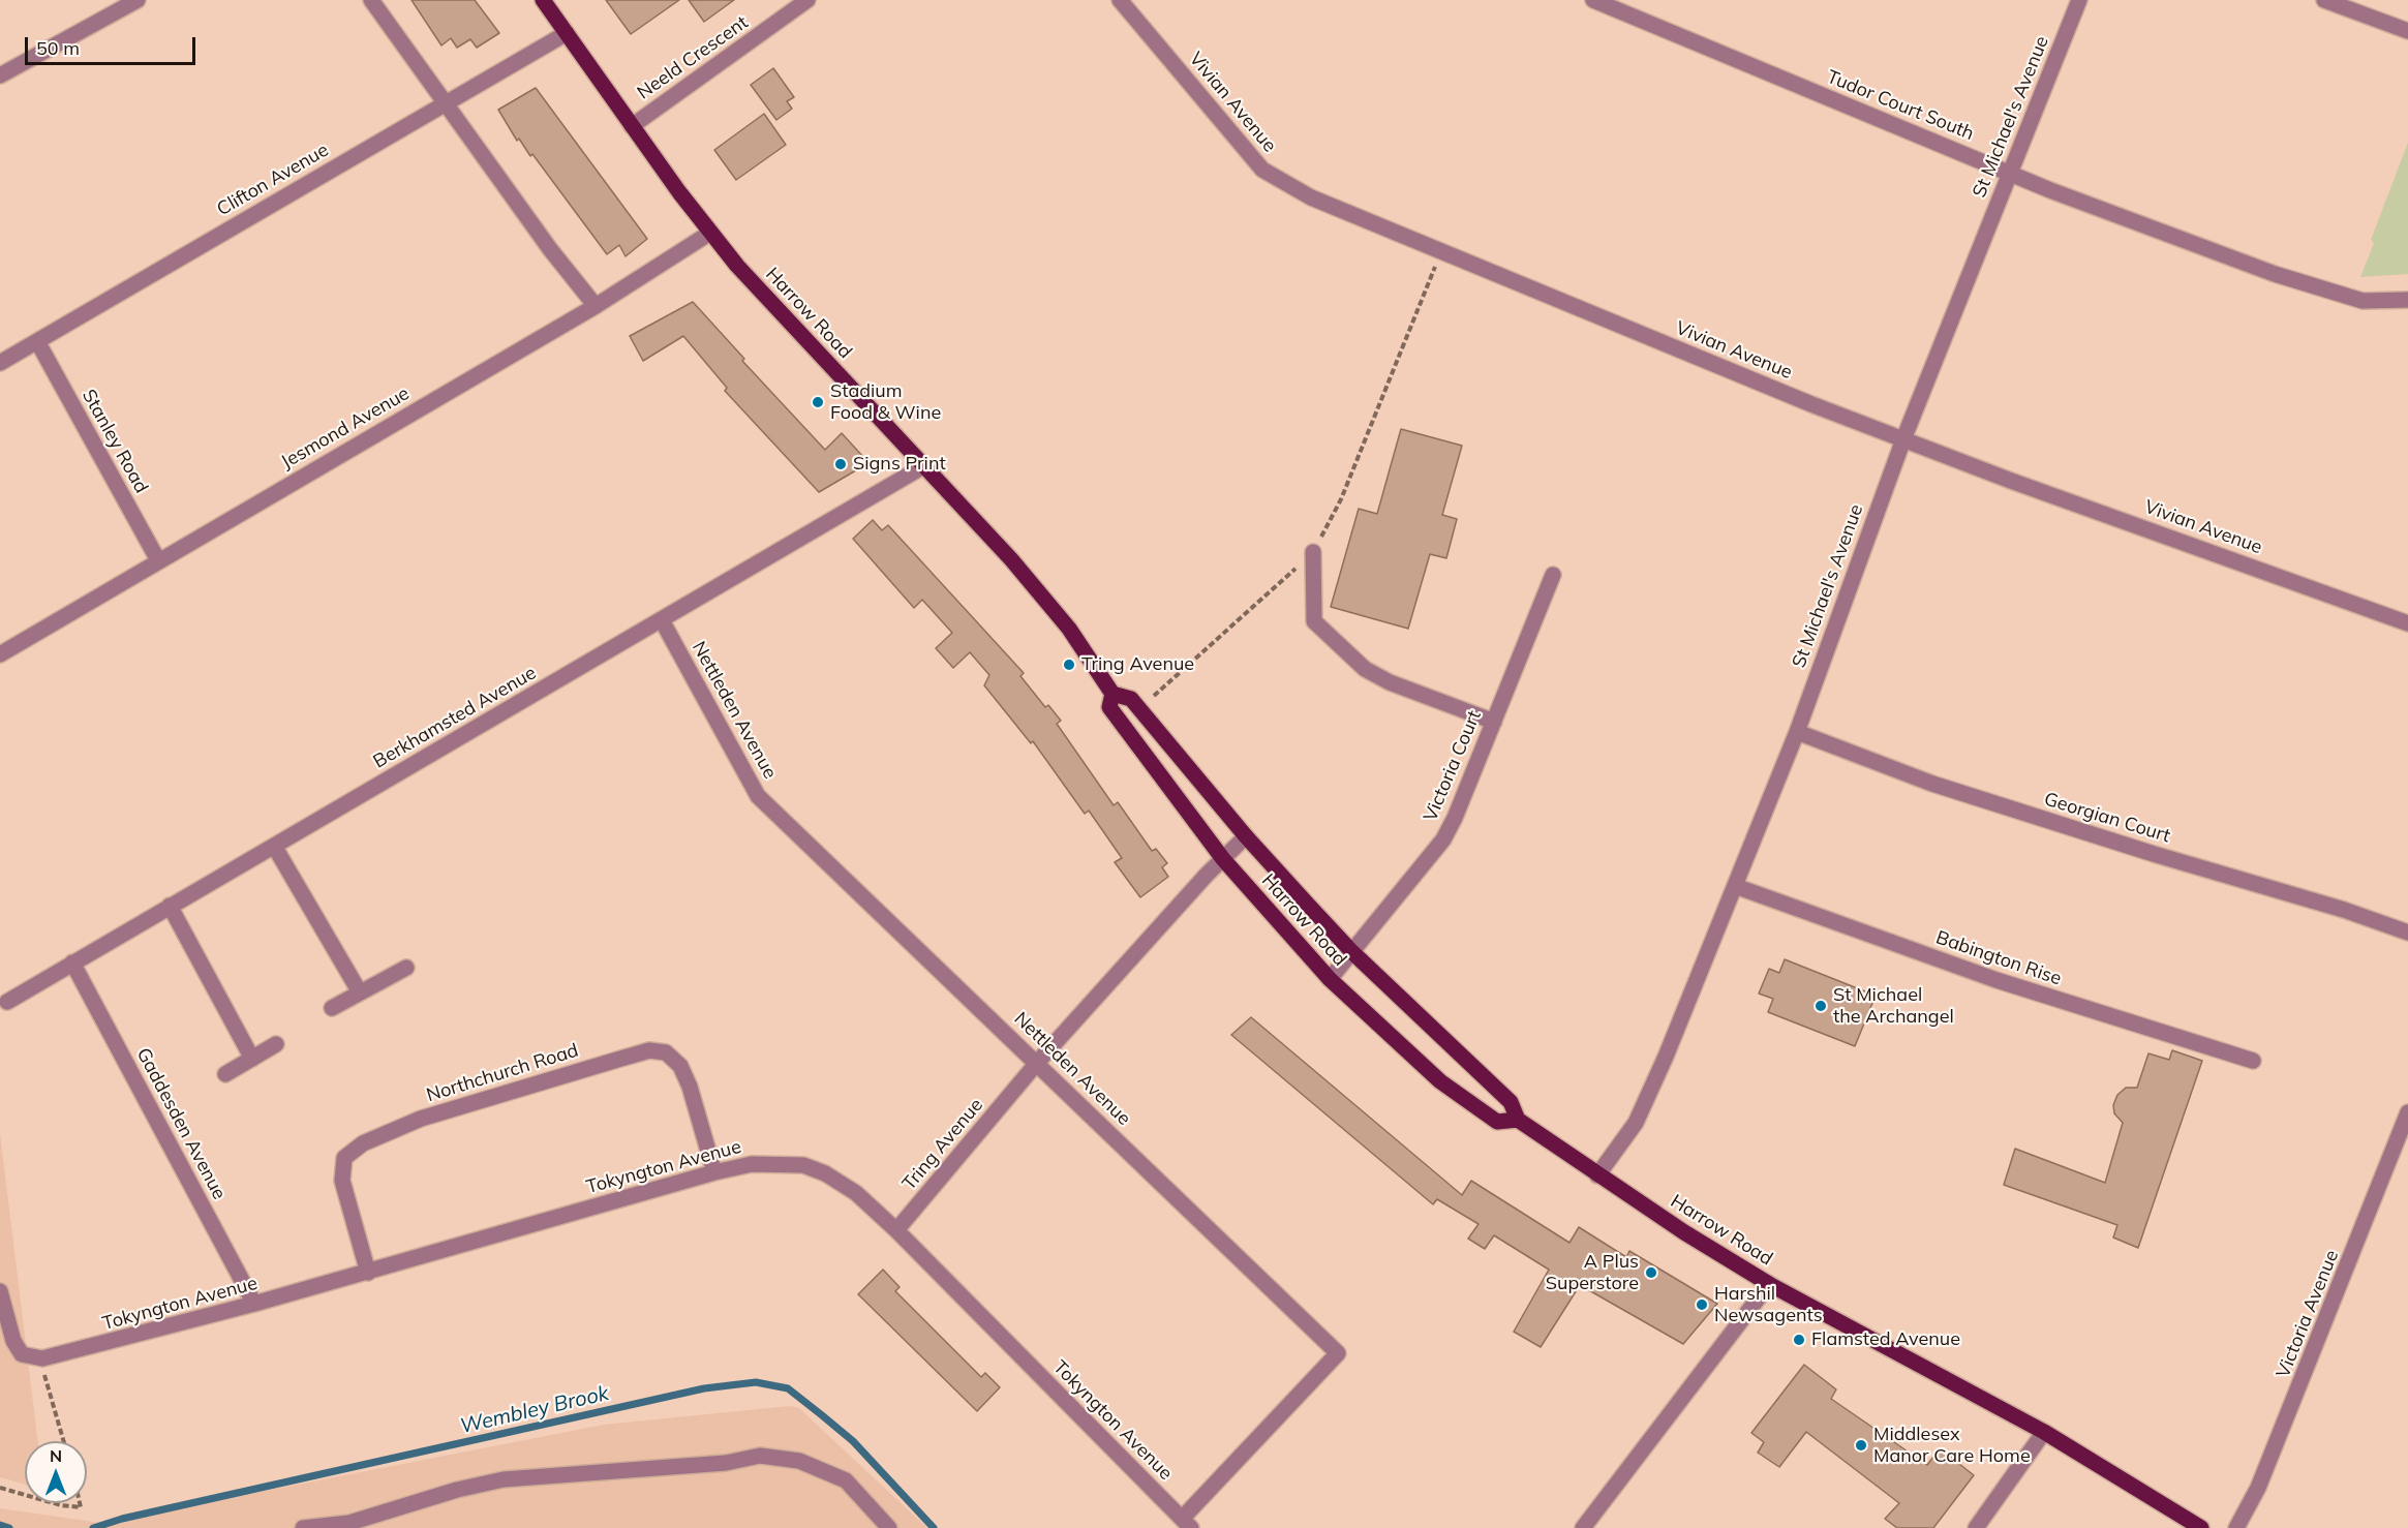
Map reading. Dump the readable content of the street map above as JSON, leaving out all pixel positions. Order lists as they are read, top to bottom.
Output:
{
  "streets": {
    "main road": ["Harrow Road"],
    "street": [
      "Neeld Crescent",
      "Vivian Avenue",
      "Tudor Court South",
      "St Michael's Avenue",
      "Clifton Avenue",
      "Jesmond Avenue",
      "Stanley Road",
      "Nettleden Avenue",
      "Berkhamsted Avenue",
      "Victoria Court",
      "Georgian Court",
      "Babington Rise",
      "Northchurch Road",
      "Gaddesden Avenue",
      "Tring Avenue",
      "Tokyngton Avenue",
      "Victoria Avenue"
    ]
  },
  "crossings": [
    ["Neeld Crescent", "Harrow Road"],
    ["Vivian Avenue", "St Michael's Avenue"],
    ["Tudor Court South", "St Michael's Avenue"],
    ["St Michael's Avenue", "Harrow Road"],
    ["St Michael's Avenue", "Georgian Court"],
    ["St Michael's Avenue", "Babington Rise"],
    ["Clifton Avenue", "Harrow Road"],
    ["Clifton Avenue", "Stanley Road"],
    ["Harrow Road", "Jesmond Avenue"],
    ["Harrow Road", "Berkhamsted Avenue"],
    ["Harrow Road", "Victoria Court"],
    ["Harrow Road", "Tring Avenue"],
    ["Jesmond Avenue", "Stanley Road"],
    ["Nettleden Avenue", "Berkhamsted Avenue"],
    ["Nettleden Avenue", "Tring Avenue"],
    ["Nettleden Avenue", "Tokyngton Avenue"],
    ["Berkhamsted Avenue", "Gaddesden Avenue"],
    ["Northchurch Road", "Tokyngton Avenue"],
    ["Gaddesden Avenue", "Tokyngton Avenue"],
    ["Tring Avenue", "Tokyngton Avenue"]
  ],
  "water": ["Wembley Brook"],
  "places": [
    "Stadium Food & Wine",
    "Signs Print",
    "Tring Avenue",
    "St Michael the Archangel",
    "A Plus Superstore",
    "Harshil Newsagents",
    "Flamsted Avenue",
    "Middlesex Manor Care Home"
  ],
  "scale_bar": "50 m",
  "north": "top"
}
